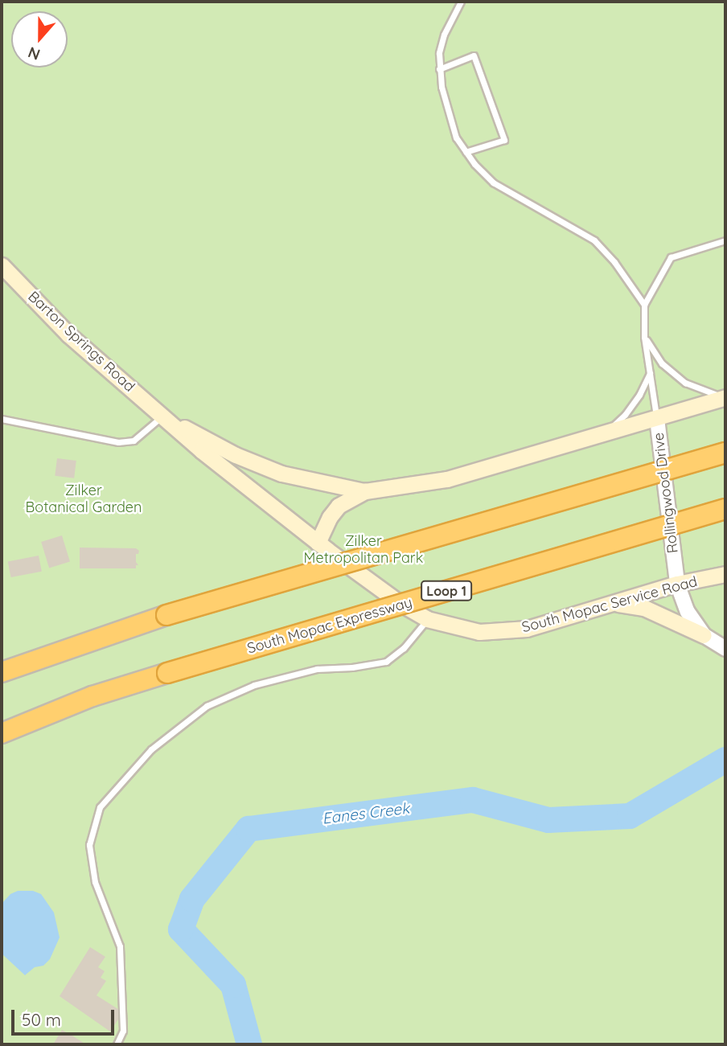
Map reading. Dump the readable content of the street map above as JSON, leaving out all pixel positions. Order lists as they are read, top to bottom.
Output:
{
  "streets": {
    "highway": ["Loop 1", "South Mopac Expressway"],
    "main road": ["Barton Springs Road", "South Mopac Service Road"],
    "street": ["Rollingwood Drive"]
  },
  "crossings": [
    ["Barton Springs Road", "South Mopac Service Road"],
    ["Rollingwood Drive", "South Mopac Service Road"]
  ],
  "water": ["Eanes Creek"],
  "parks": ["Zilker Botanical Garden", "Zilker Metropolitan Park"],
  "scale_bar": "50 m",
  "north": "bottom"
}
